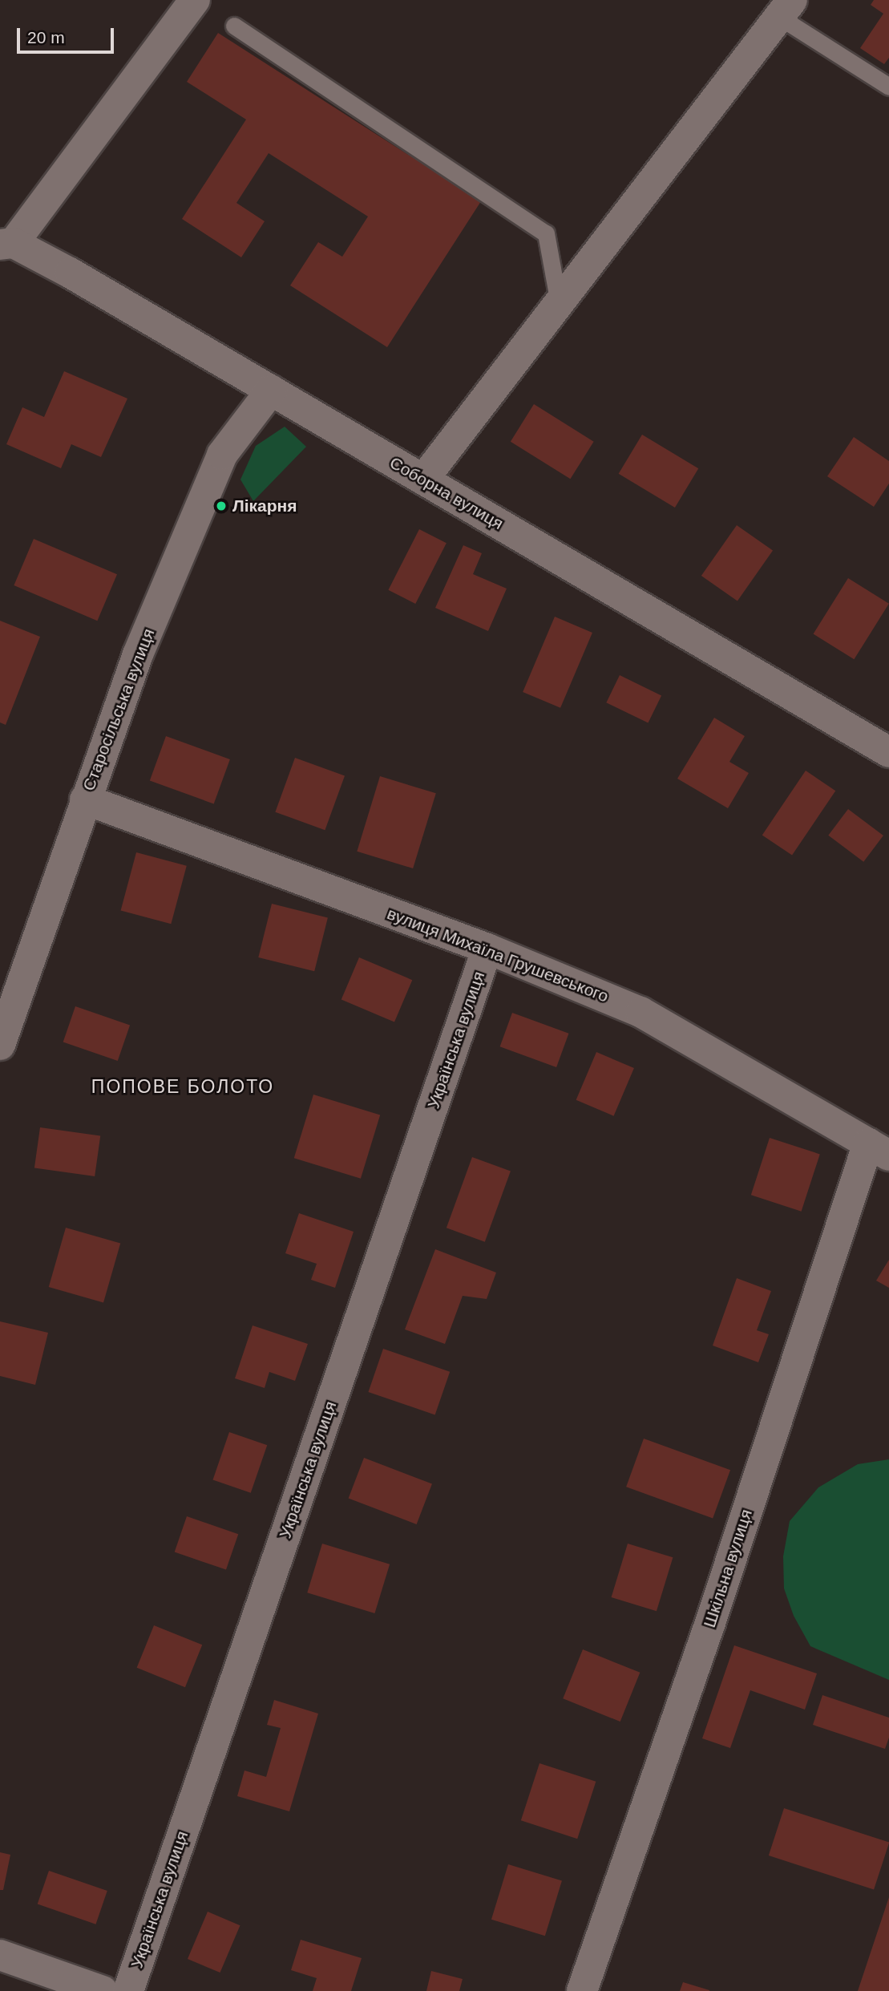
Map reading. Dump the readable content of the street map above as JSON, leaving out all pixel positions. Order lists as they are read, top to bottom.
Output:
{
  "streets": {
    "street": [
      "Соборна вулиця",
      "Старосільська вулиця",
      "вулиця Михаїла Грушевського",
      "Українська вулиця",
      "Шкільна вулиця"
    ]
  },
  "crossings": [
    ["Соборна вулиця", "Старосільська вулиця"],
    ["Старосільська вулиця", "вулиця Михаїла Грушевського"],
    ["вулиця Михаїла Грушевського", "Українська вулиця"],
    ["вулиця Михаїла Грушевського", "Шкільна вулиця"]
  ],
  "districts": ["ПОПОВЕ БОЛОТО"],
  "places": ["Лікарня"],
  "scale_bar": "20 m"
}
